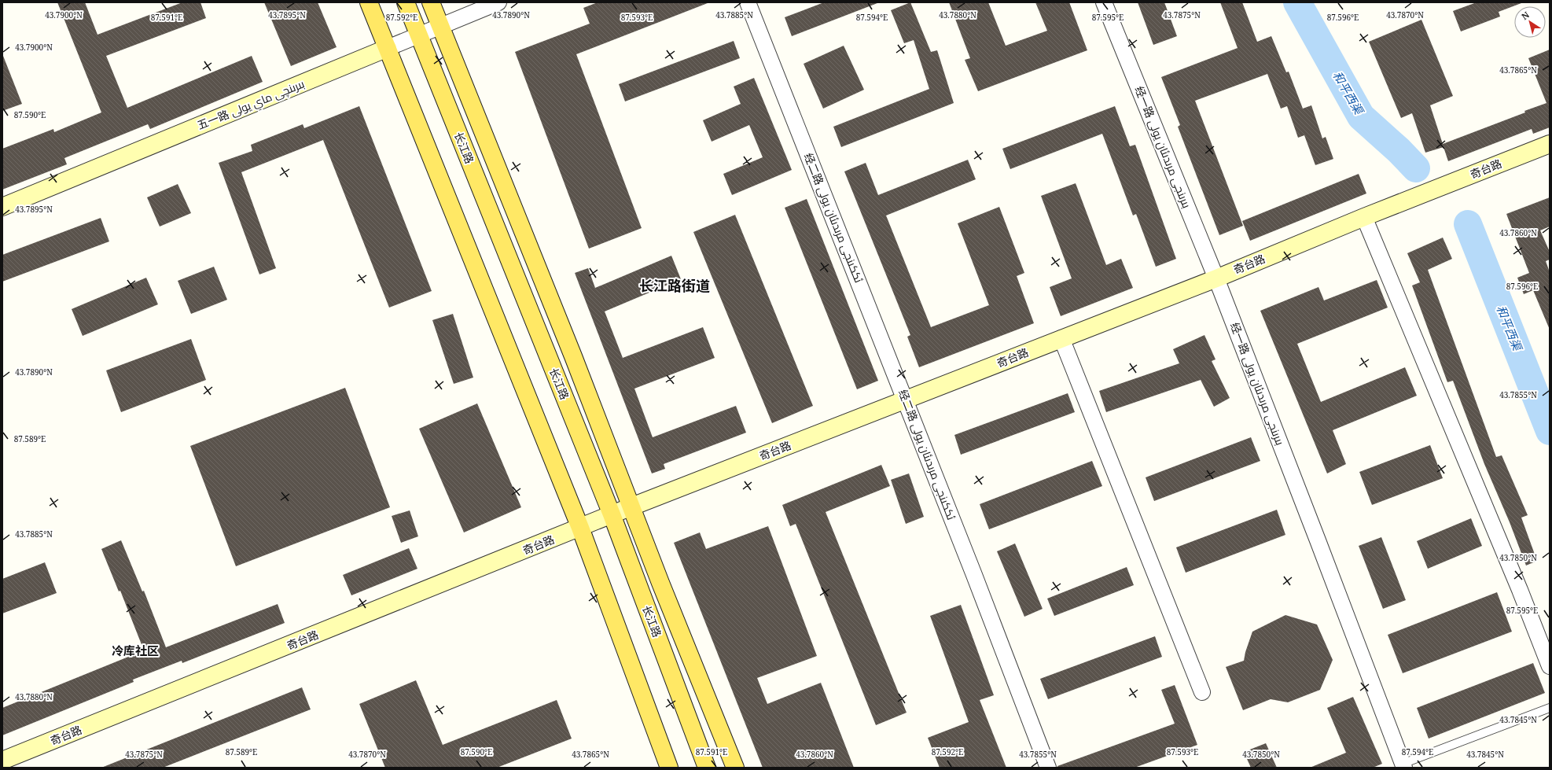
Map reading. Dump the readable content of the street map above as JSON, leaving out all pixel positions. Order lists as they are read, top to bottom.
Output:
{
  "streets": {
    "main road": ["长江路"],
    "street": [
      "五一路 بىرىنچى ماي يولى",
      "经一路 بىرىنجى مرىدىئان يولى",
      "奇台路",
      "经二路 ئككىنجى مرىدىئان يولى"
    ]
  },
  "crossings": [
    ["五一路 بىرىنچى ماي يولى", "长江路"],
    ["经一路 بىرىنجى مرىدىئان يولى", "奇台路"],
    ["长江路", "奇台路"],
    ["奇台路", "经二路 ئككىنجى مرىدىئان يولى"]
  ],
  "districts": ["长江路街道", "冷库社区"],
  "water": ["和平西渠"],
  "north": "top left",
  "coordinates": [
    "43.7900°N",
    "43.7895°N",
    "43.7890°N",
    "43.7885°N",
    "43.7880°N",
    "43.7875°N",
    "43.7870°N",
    "87.591°E",
    "87.592°E",
    "87.593°E",
    "87.594°E",
    "87.595°E",
    "87.596°E",
    "43.7865°N",
    "87.590°E",
    "43.7860°N",
    "43.7855°N",
    "87.589°E",
    "43.7850°N",
    "43.7845°N"
  ]
}
